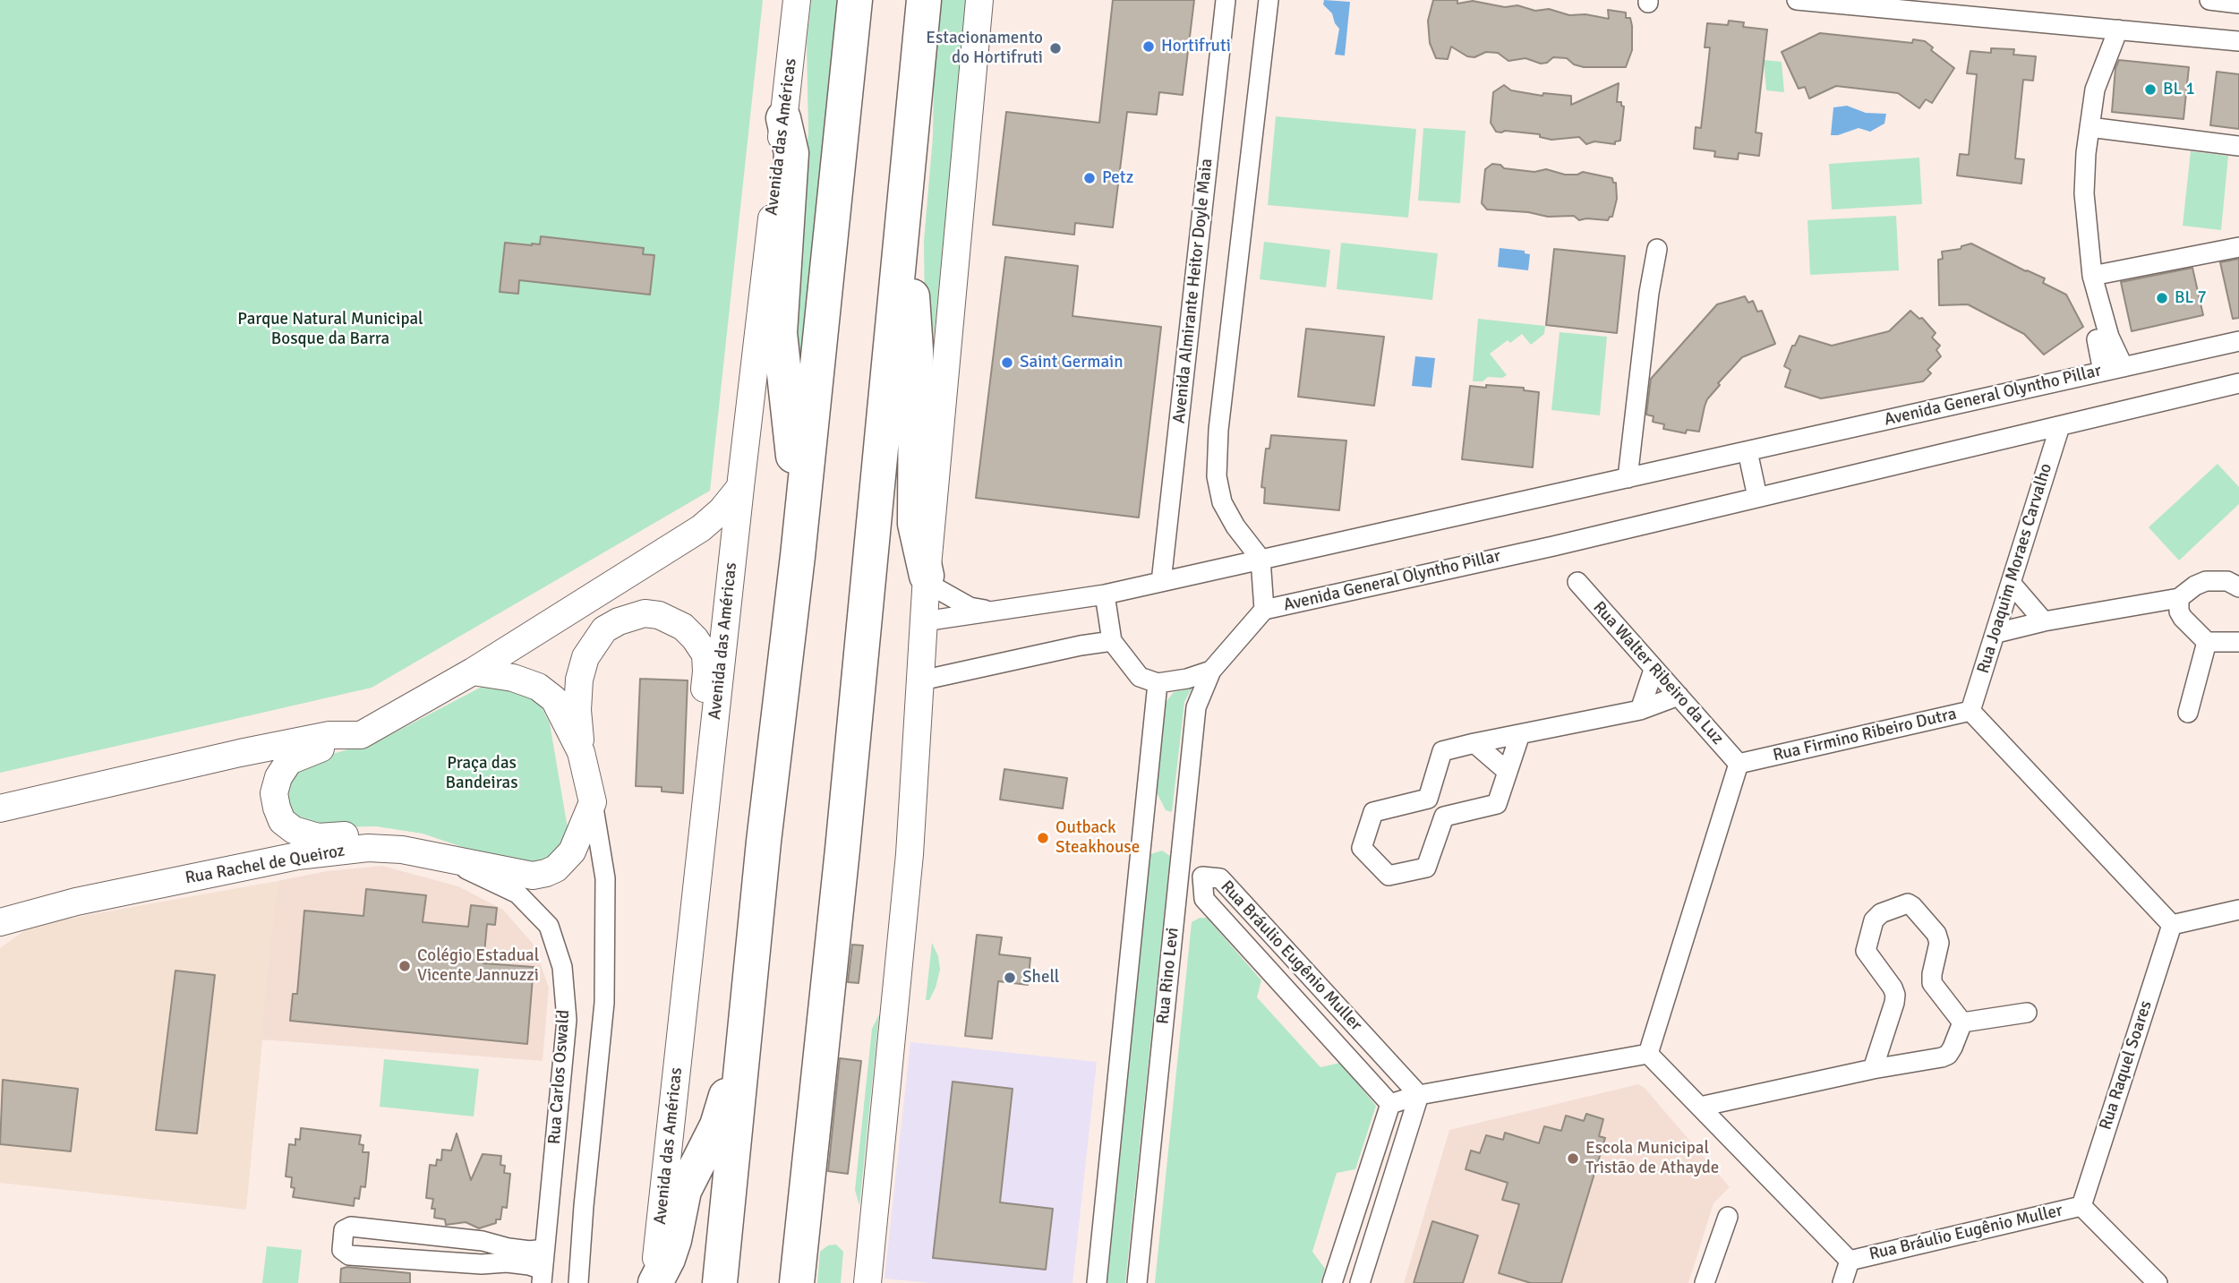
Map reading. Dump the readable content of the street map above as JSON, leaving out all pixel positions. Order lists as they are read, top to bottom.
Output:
{
  "streets": {
    "main road": ["Avenida das Américas", "Rua Rachel de Queiroz"],
    "street": [
      "Avenida Almirante Heitor Doyle Maia",
      "Avenida General Olyntho Pillar",
      "Rua Joaquim Moraes Carvalho",
      "Rua Walter Ribeiro da Luz",
      "Rua Firmino Ribeiro Dutra",
      "Rua Bráulio Eugênio Muller",
      "Rua Rino Levi",
      "Rua Raquel Soares",
      "Rua Carlos Oswald"
    ]
  },
  "crossings": [
    ["Avenida Almirante Heitor Doyle Maia", "Avenida General Olyntho Pillar"],
    ["Avenida General Olyntho Pillar", "Rua Joaquim Moraes Carvalho"],
    ["Avenida General Olyntho Pillar", "Rua Rino Levi"],
    ["Rua Joaquim Moraes Carvalho", "Rua Firmino Ribeiro Dutra"],
    ["Rua Walter Ribeiro da Luz", "Rua Firmino Ribeiro Dutra"],
    ["Rua Firmino Ribeiro Dutra", "Rua Raquel Soares"],
    ["Rua Rachel de Queiroz", "Rua Carlos Oswald"],
    ["Rua Bráulio Eugênio Muller", "Rua Raquel Soares"]
  ],
  "parks": ["Parque Natural Municipal Bosque da Barra", "Praça das Bandeiras"],
  "places": [
    "Hortifruti",
    "Estacionamento do Hortifruti",
    "BL 1",
    "Petz",
    "BL 7",
    "Saint Germain",
    "Outback Steakhouse",
    "Colégio Estadual Vicente Jannuzzi",
    "Shell",
    "Escola Municipal Tristão de Athayde"
  ]
}
